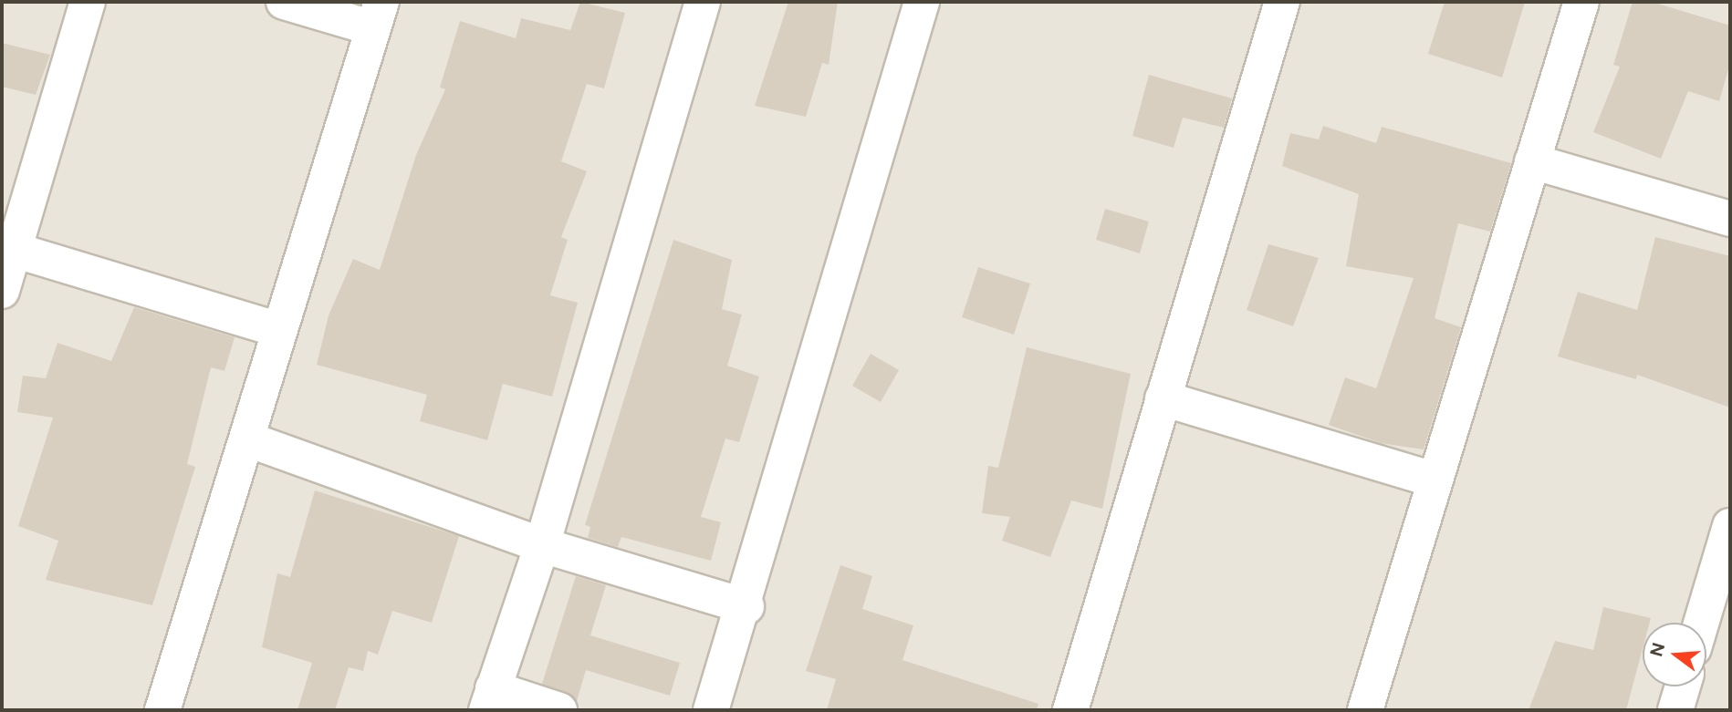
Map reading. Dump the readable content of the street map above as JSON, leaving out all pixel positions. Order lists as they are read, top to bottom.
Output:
{
  "north": "left"
}
